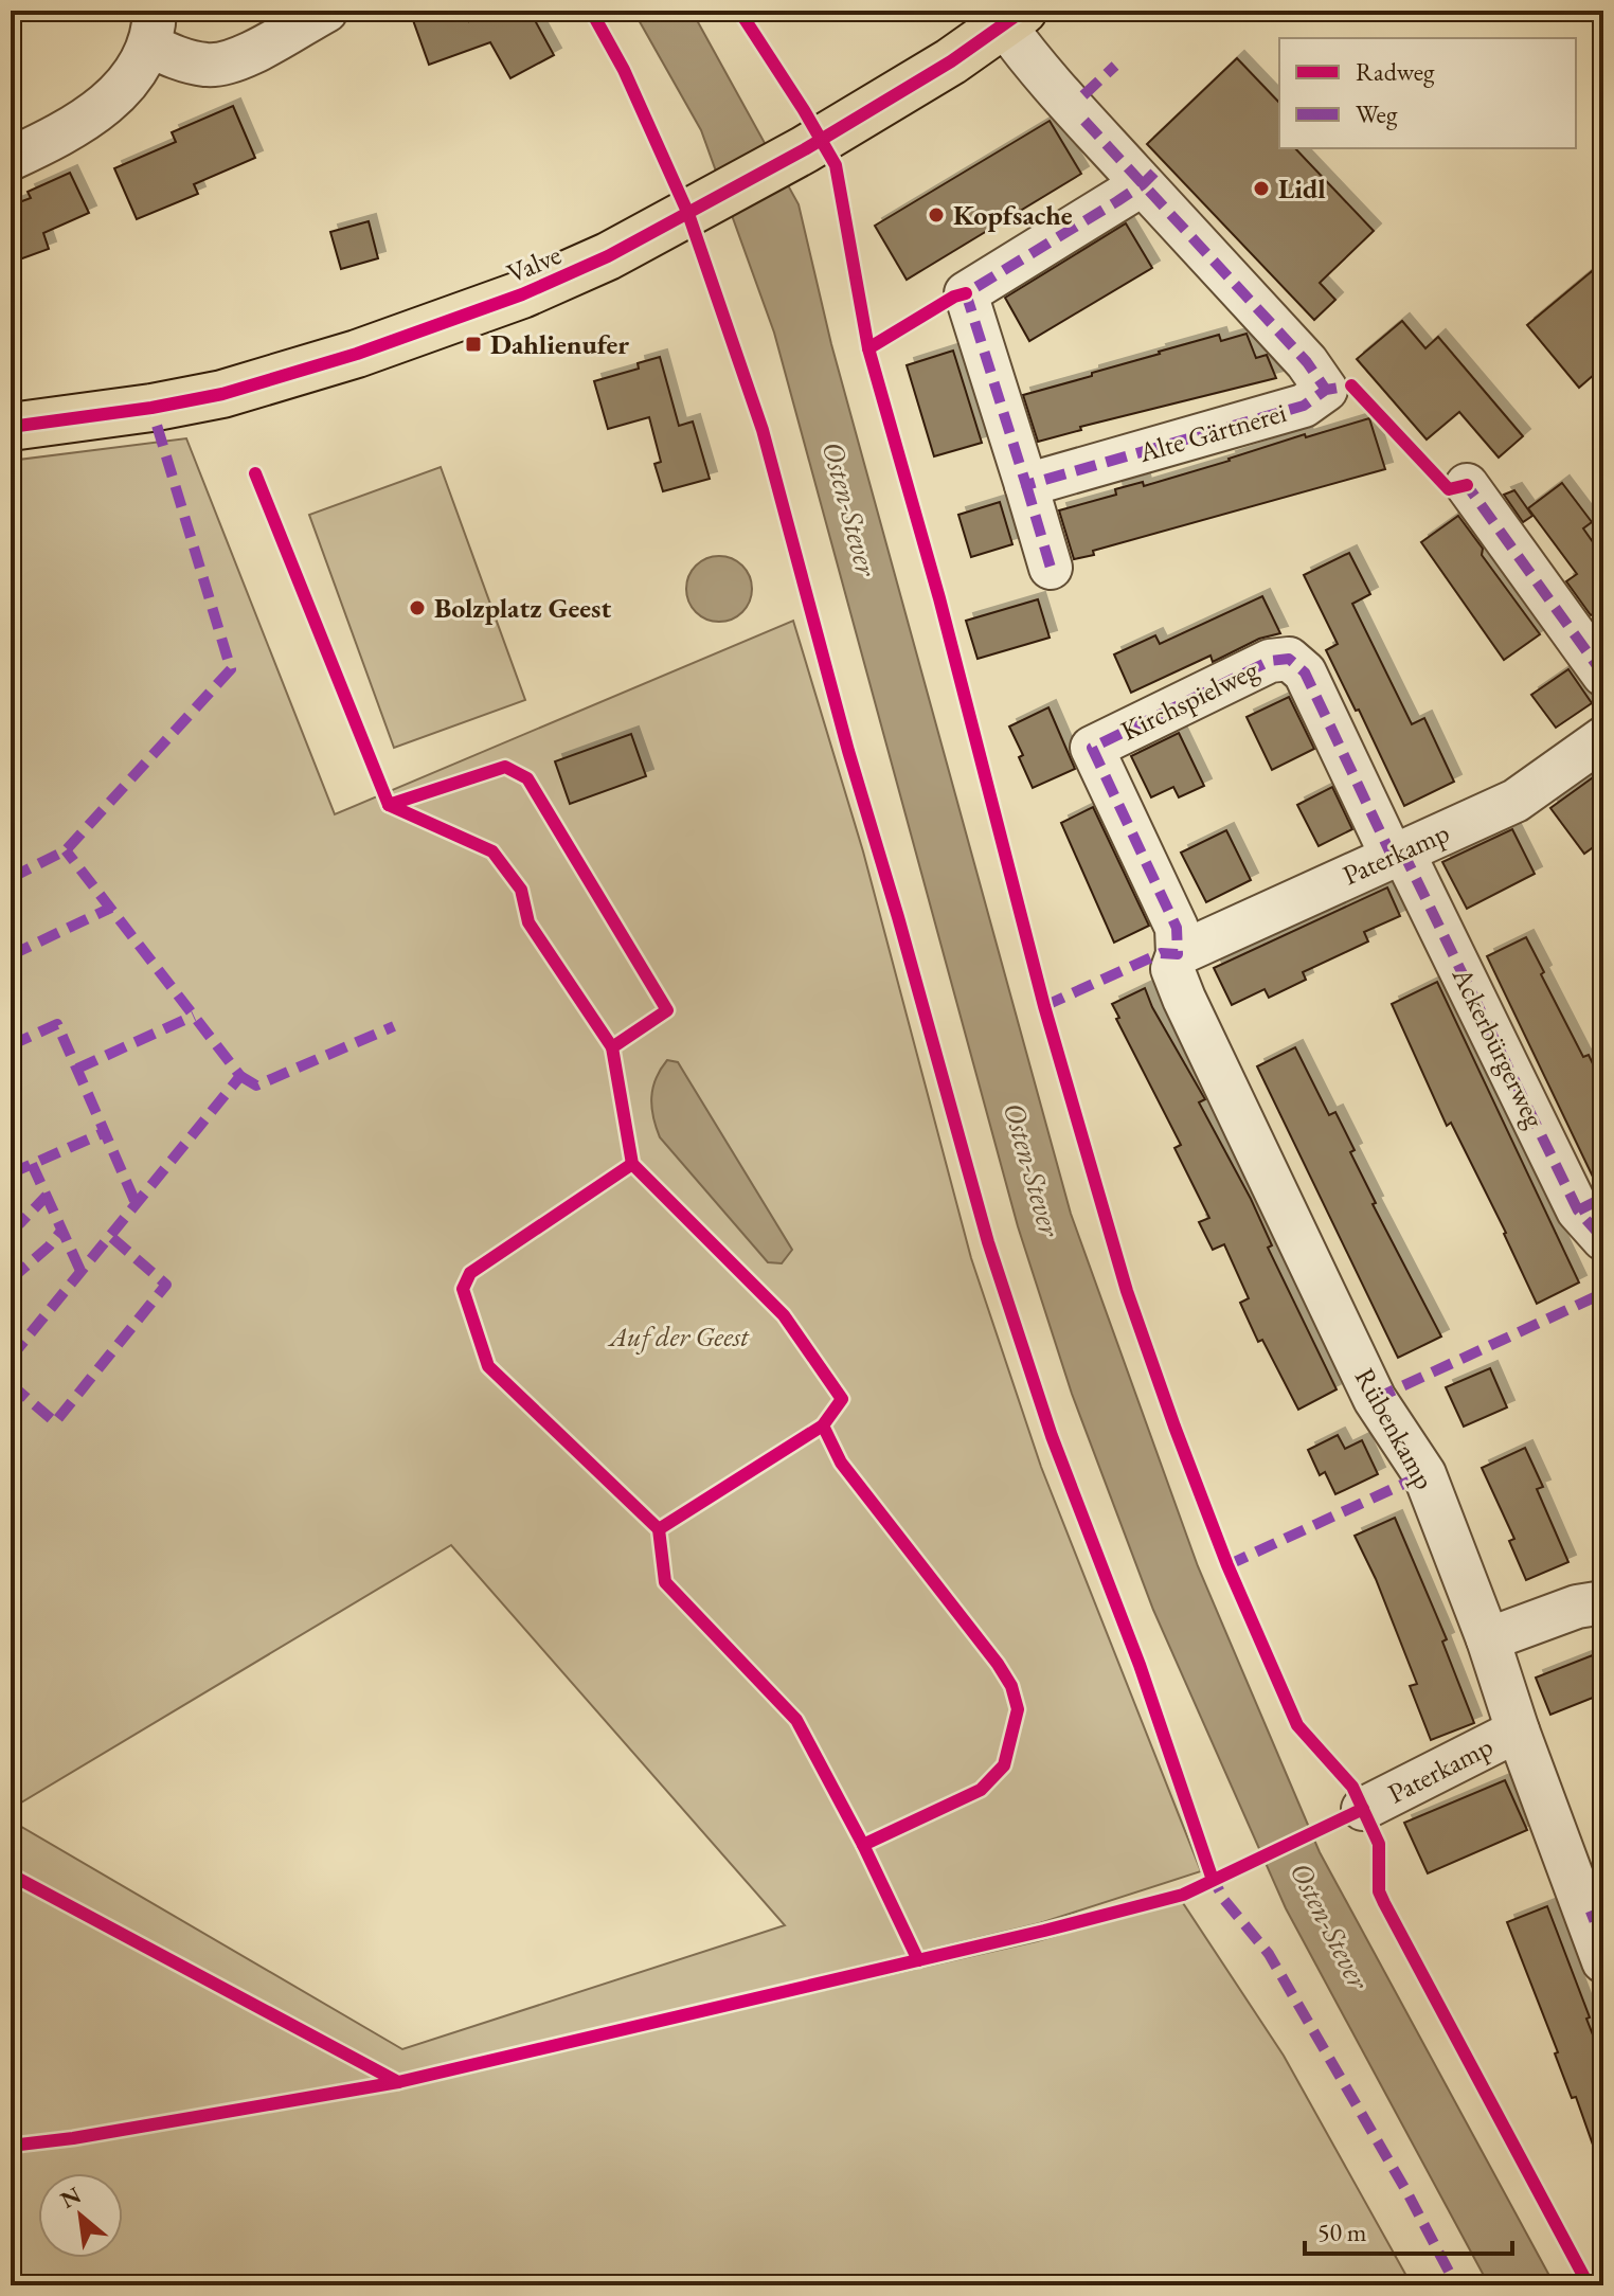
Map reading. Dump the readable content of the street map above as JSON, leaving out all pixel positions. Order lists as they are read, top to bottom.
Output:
{
  "streets": {
    "main road": ["Valve"],
    "street": [
      "Alte Gärtnerei",
      "Kirchspielweg",
      "Paterkamp",
      "Ackerbürgerweg",
      "Rübenkamp"
    ]
  },
  "crossings": [
    ["Valve", "Alte Gärtnerei"],
    ["Kirchspielweg", "Paterkamp"],
    ["Kirchspielweg", "Ackerbürgerweg"],
    ["Kirchspielweg", "Rübenkamp"],
    ["Paterkamp", "Ackerbürgerweg"],
    ["Paterkamp", "Rübenkamp"]
  ],
  "water": ["Osten-Stever"],
  "parks": ["Auf der Geest"],
  "places": {
    "other": ["Lidl", "Kopfsache", "Bolzplatz Geest"],
    "transit": ["Dahlienufer"]
  },
  "legend": ["Radweg", "Weg"],
  "scale_bar": "50 m",
  "north": "top left"
}
